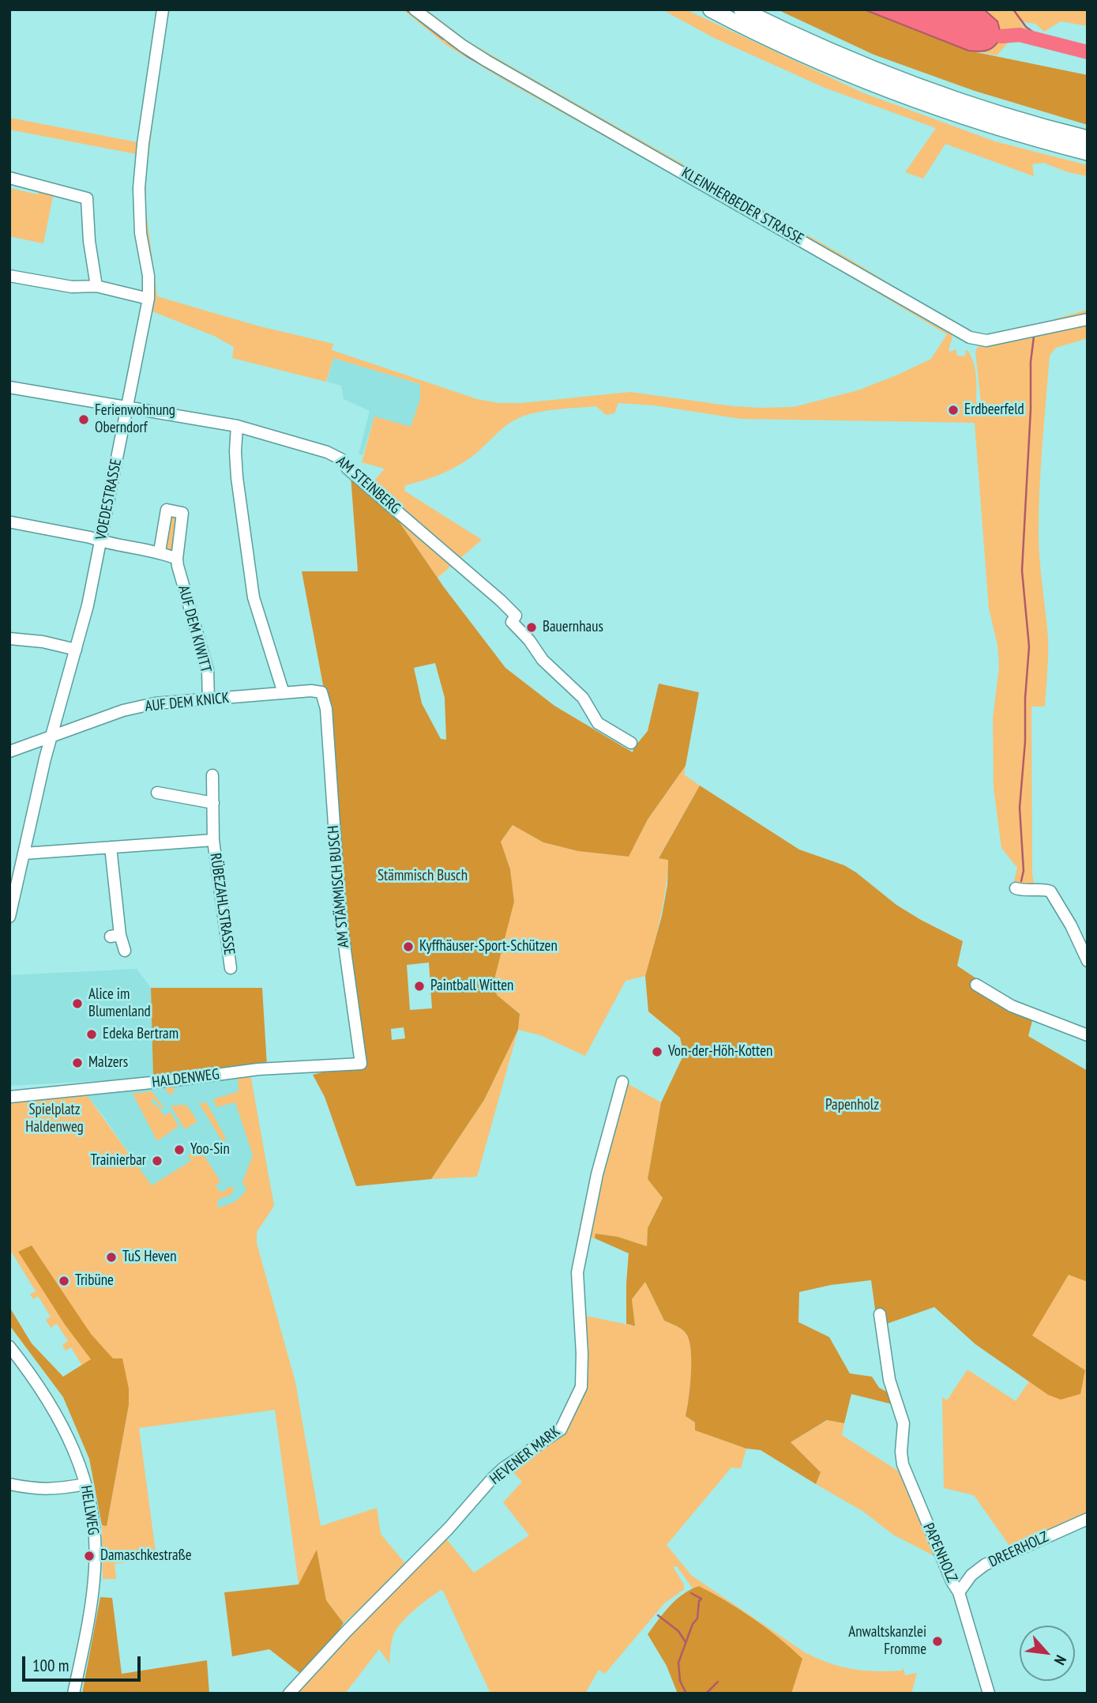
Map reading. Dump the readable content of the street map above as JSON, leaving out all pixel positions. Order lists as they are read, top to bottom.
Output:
{
  "streets": {
    "street": [
      "KLEINHERBEDER STRASSE",
      "AM STEINBERG",
      "VOEDESTRASSE",
      "AUF DEM KIWITT",
      "AUF DEM KNICK",
      "AM STÄMMISCH BUSCH",
      "RÜBEZAHLSTRASSE",
      "HALDENWEG",
      "HEVENER MARK",
      "HELLWEG",
      "DREERHOLZ",
      "PAPENHOLZ"
    ]
  },
  "crossings": [
    ["AM STEINBERG", "VOEDESTRASSE"],
    ["VOEDESTRASSE", "AUF DEM KNICK"],
    ["VOEDESTRASSE", "RÜBEZAHLSTRASSE"],
    ["AUF DEM KIWITT", "AUF DEM KNICK"],
    ["AUF DEM KNICK", "AM STÄMMISCH BUSCH"],
    ["AM STÄMMISCH BUSCH", "HALDENWEG"],
    ["DREERHOLZ", "PAPENHOLZ"]
  ],
  "parks": ["Stämmisch Busch", "Papenholz", "Spielplatz Haldenweg"],
  "places": [
    "Erdbeerfeld",
    "Ferienwohnung Oberndorf",
    "Bauernhaus",
    "Kyffhäuser-Sport-Schützen",
    "Paintball Witten",
    "Alice im Blumenland",
    "Edeka Bertram",
    "Von-der-Höh-Kotten",
    "Malzers",
    "Yoo-Sin",
    "Trainierbar",
    "TuS Heven",
    "Tribüne",
    "Damaschkestraße",
    "Anwaltskanzlei Fromme"
  ],
  "scale_bar": "100 m",
  "north": "bottom right"
}
